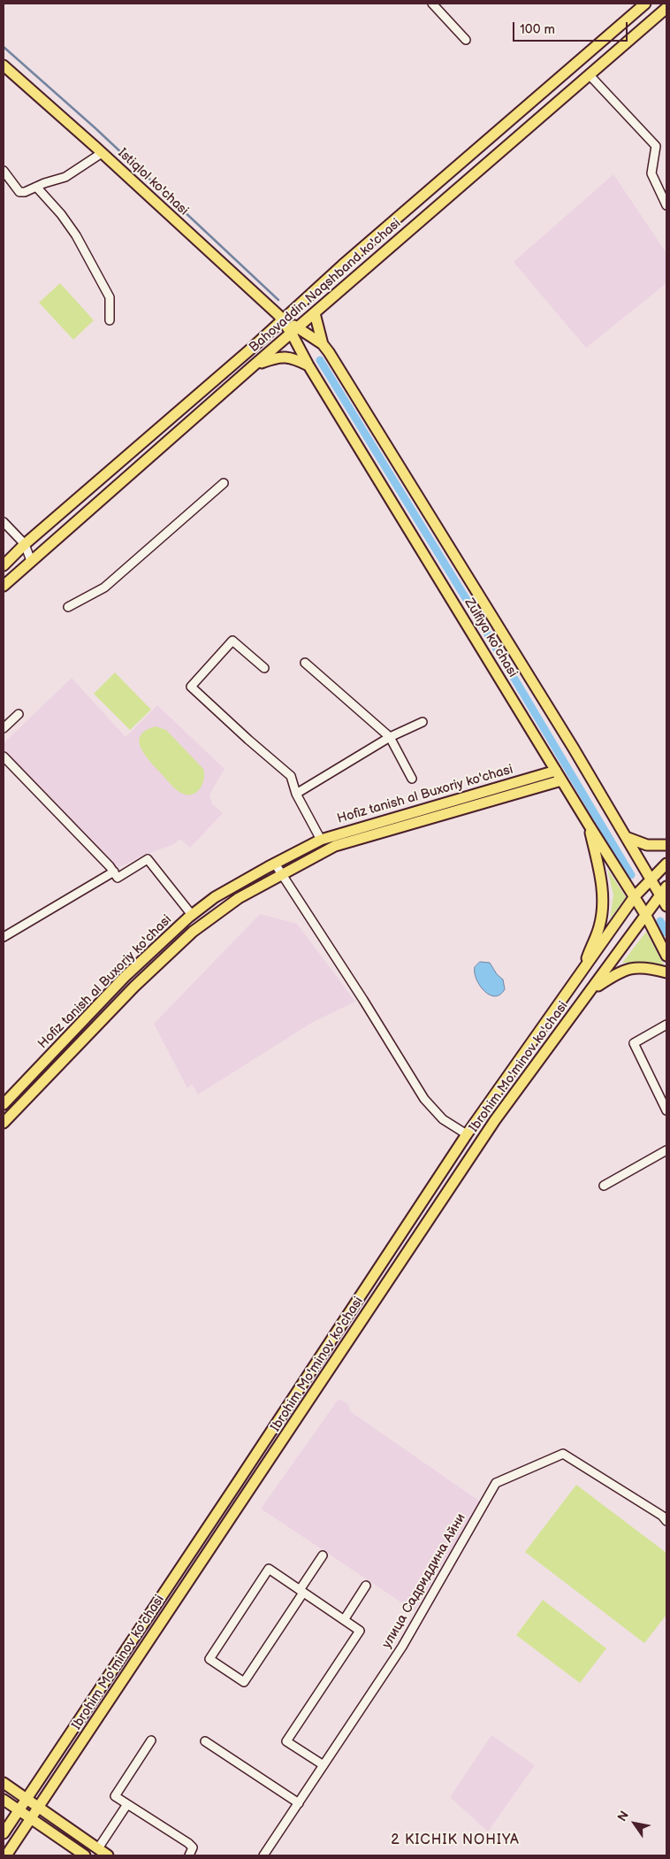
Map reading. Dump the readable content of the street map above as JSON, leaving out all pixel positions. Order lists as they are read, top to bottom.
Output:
{
  "streets": {
    "main road": [
      "Istiqlol ko'chasi",
      "Bahovaddin Naqshband ko'chasi",
      "Zulfiya ko'chasi",
      "Hofiz tanish al Buxoriy ko'chasi",
      "Ibrohim Mo'minov ko'chasi"
    ],
    "street": ["улица Садриддина Айни"]
  },
  "crossings": [
    ["Istiqlol ko'chasi", "Bahovaddin Naqshband ko'chasi"],
    ["Istiqlol ko'chasi", "Zulfiya ko'chasi"],
    ["Bahovaddin Naqshband ko'chasi", "Zulfiya ko'chasi"],
    ["Zulfiya ko'chasi", "Hofiz tanish al Buxoriy ko'chasi"],
    ["Zulfiya ko'chasi", "Ibrohim Mo'minov ko'chasi"]
  ],
  "districts": ["2 KICHIK NOHIYA"],
  "scale_bar": "100 m",
  "north": "top left"
}
